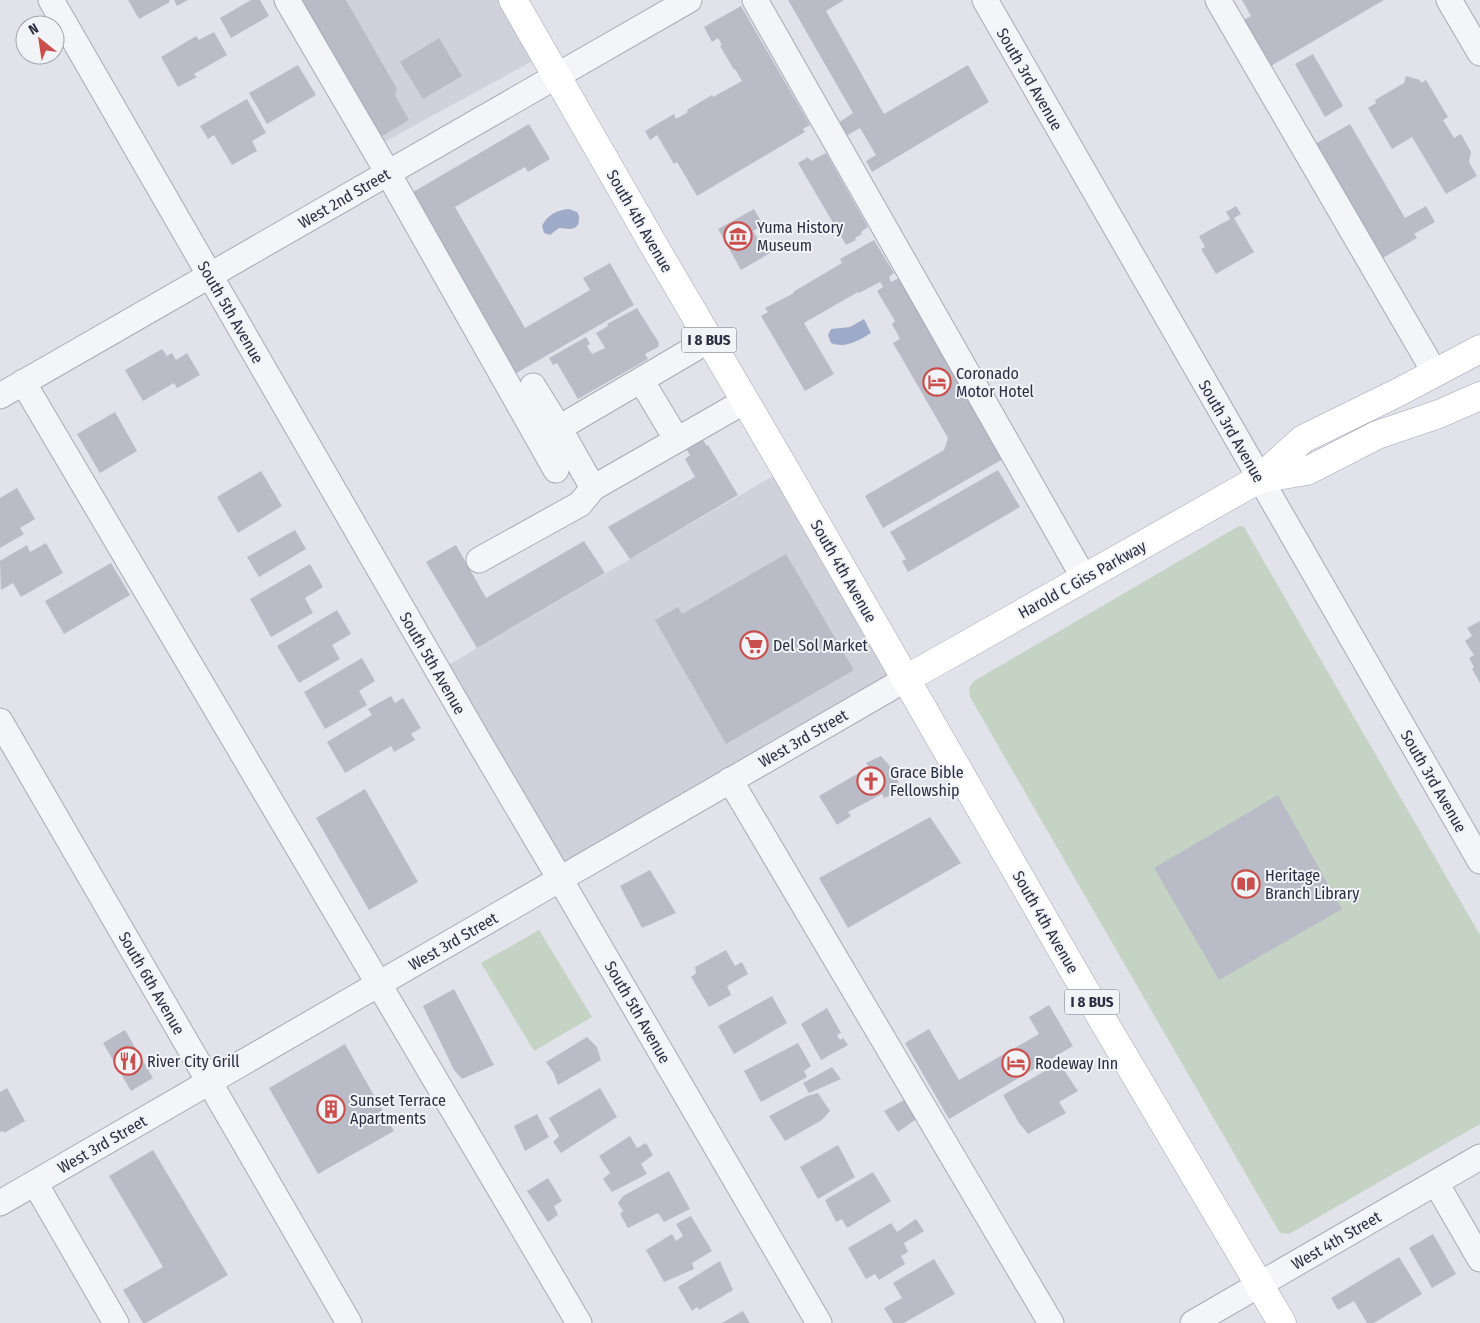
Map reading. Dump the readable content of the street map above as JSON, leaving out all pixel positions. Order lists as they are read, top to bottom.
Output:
{
  "streets": {
    "main road": ["South 4th Avenue", "I 8 BUS", "Harold C Giss Parkway"],
    "street": [
      "South 3rd Avenue",
      "West 2nd Street",
      "South 5th Avenue",
      "West 3rd Street",
      "South 6th Avenue",
      "West 4th Street"
    ]
  },
  "crossings": [
    ["South 3rd Avenue", "Harold C Giss Parkway"],
    ["West 2nd Street", "South 4th Avenue"],
    ["West 2nd Street", "South 5th Avenue"],
    ["South 4th Avenue", "Harold C Giss Parkway"],
    ["South 4th Avenue", "West 3rd Street"],
    ["South 4th Avenue", "West 4th Street"],
    ["South 5th Avenue", "West 3rd Street"],
    ["Harold C Giss Parkway", "West 3rd Street"],
    ["West 3rd Street", "South 6th Avenue"]
  ],
  "places": {
    "museum": ["Yuma History Museum"],
    "hotel": ["Coronado Motor Hotel", "Rodeway Inn"],
    "supermarket": ["Del Sol Market"],
    "church": ["Grace Bible Fellowship"],
    "library": ["Heritage Branch Library"],
    "restaurant": ["River City Grill"],
    "building": ["Sunset Terrace Apartments"]
  },
  "north": "top left"
}
